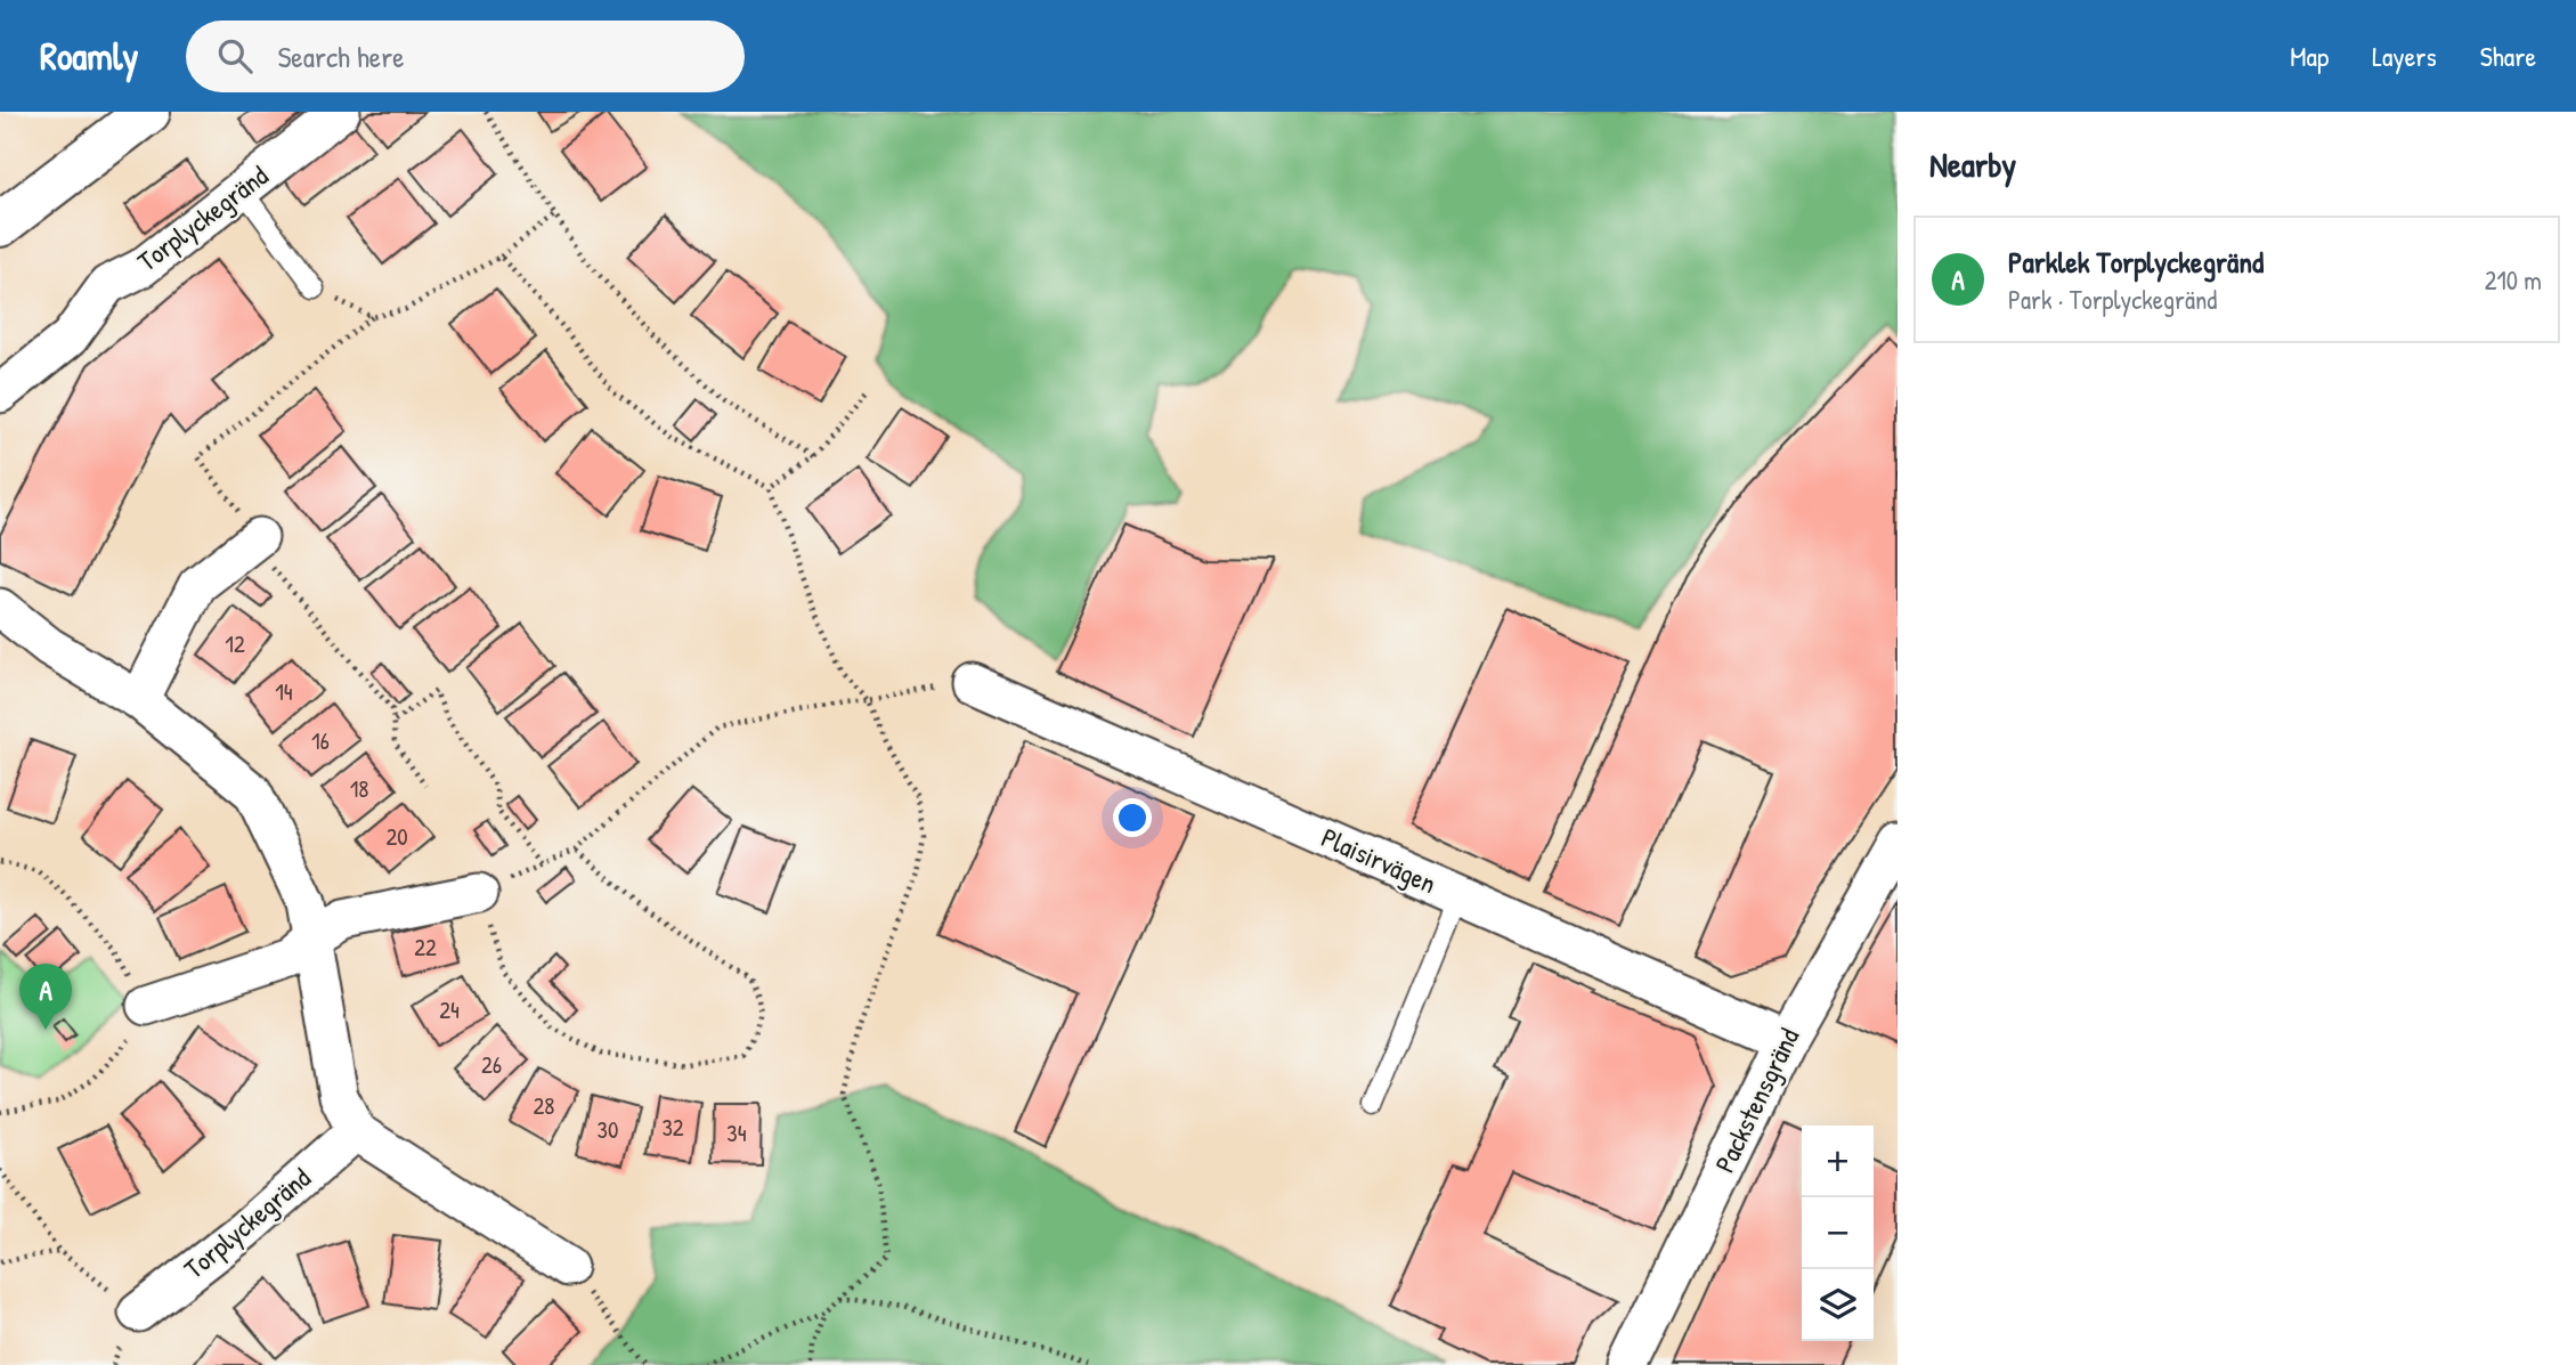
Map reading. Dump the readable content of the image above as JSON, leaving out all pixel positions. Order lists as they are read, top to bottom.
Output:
{
  "streets": {
    "street": ["Torplyckegränd", "Plaisirvägen", "Packstensgränd"]
  },
  "crossings": [
    ["Plaisirvägen", "Packstensgränd"]
  ],
  "house_numbers": [
    "12",
    "14",
    "16",
    "18",
    "20",
    "22",
    "24",
    "26",
    "28",
    "32",
    "30",
    "34"
  ],
  "page": {
    "header": "Roamly",
    "search": "Search here",
    "nav": ["Map", "Layers", "Share"],
    "heading": "Nearby",
    "list": [
      {
        "mark": "A",
        "name": "Parklek Torplyckegränd",
        "note": "Park · Torplyckegränd",
        "value": "210 m"
      }
    ],
    "pins": "A",
    "map_buttons": ["+", "−"]
  }
}
